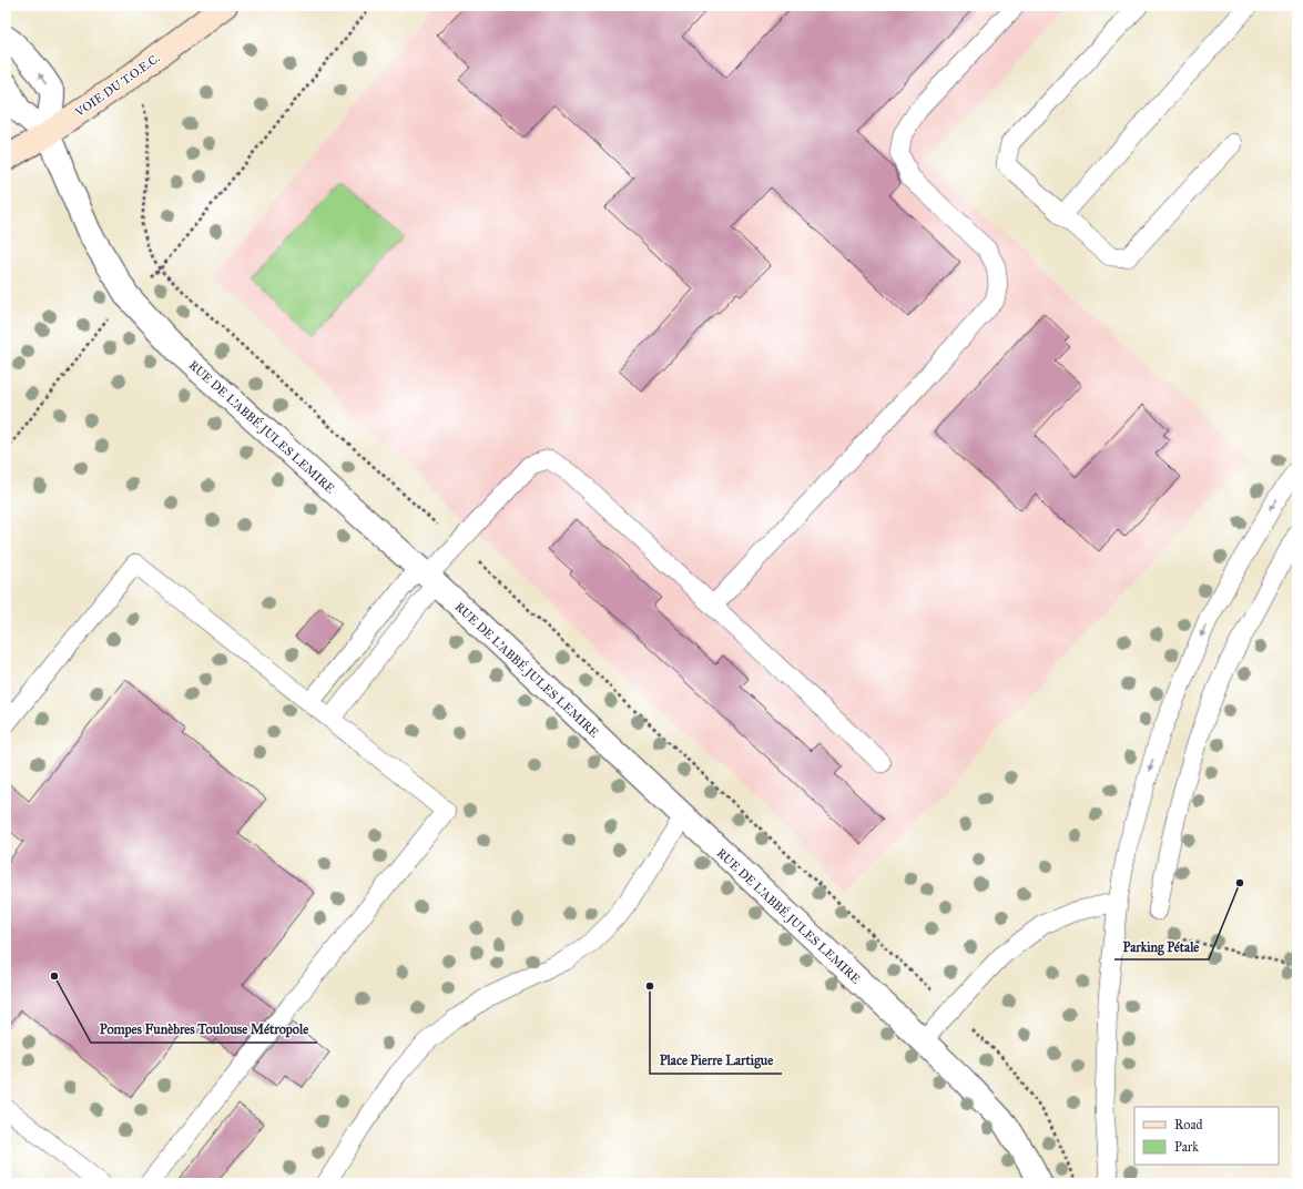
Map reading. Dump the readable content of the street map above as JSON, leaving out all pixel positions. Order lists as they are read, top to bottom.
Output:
{
  "streets": {
    "street": ["VOIE DU T.O.E.C.", "RUE DE L'ABBÉ JULES LEMIRE"]
  },
  "crossings": [
    ["VOIE DU T.O.E.C.", "RUE DE L'ABBÉ JULES LEMIRE"]
  ],
  "places": ["Parking Pétale", "Pompes Funèbres Toulouse Métropole", "Place Pierre Lartigue"],
  "legend": ["Road", "Park"]
}
